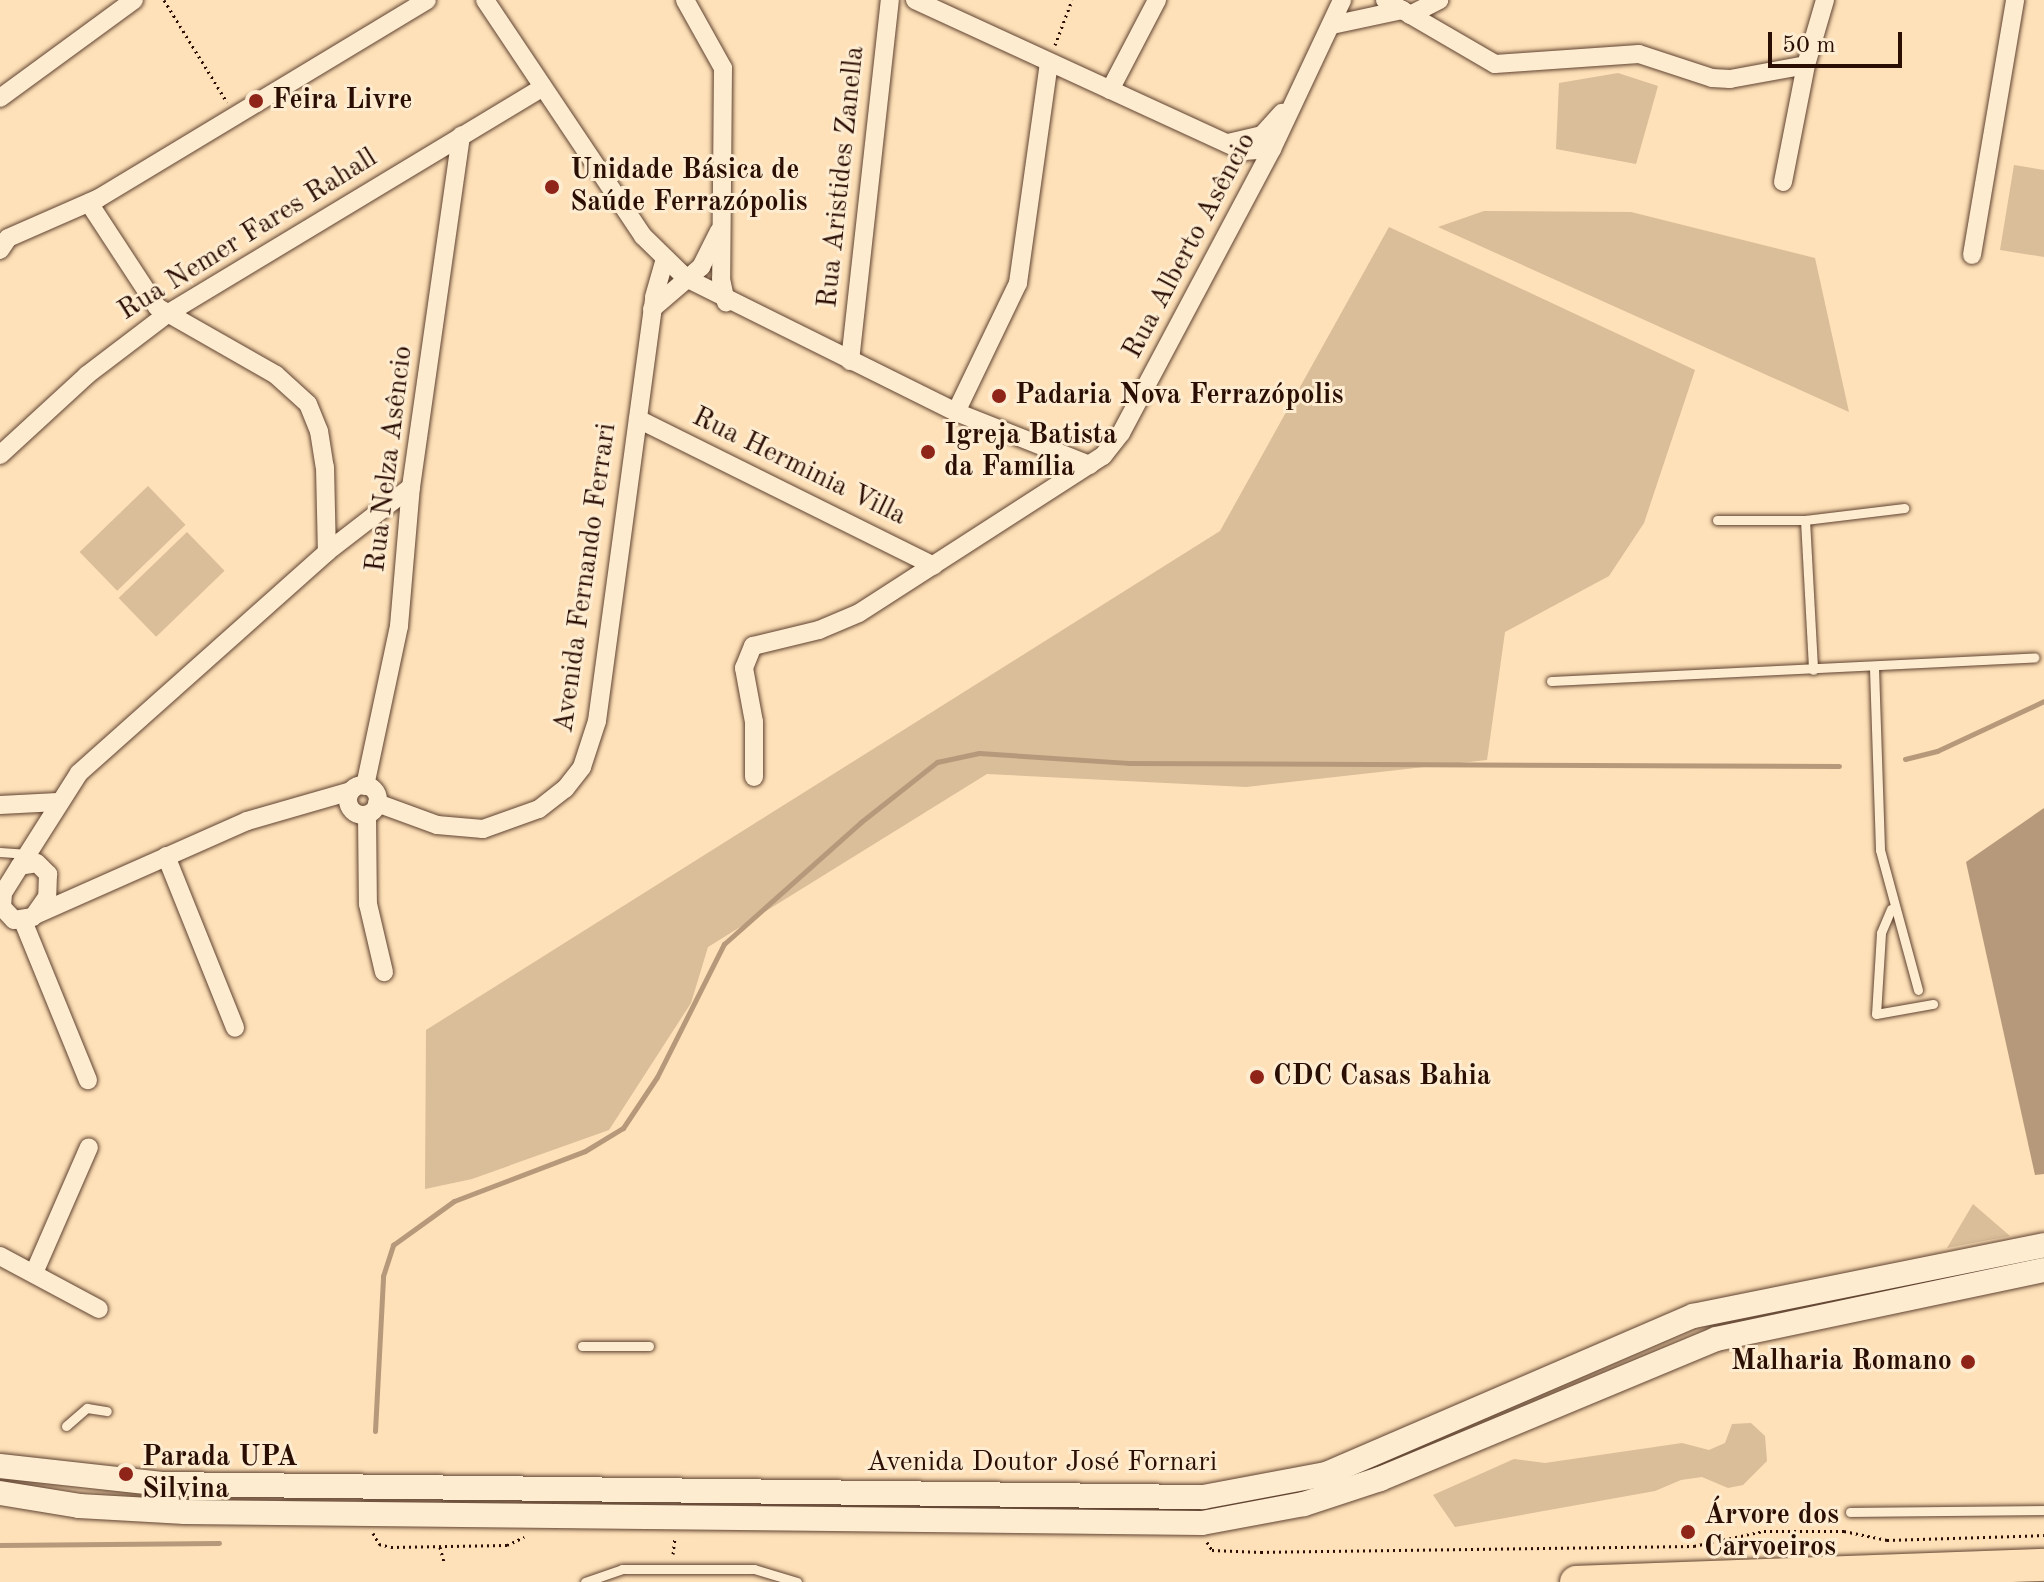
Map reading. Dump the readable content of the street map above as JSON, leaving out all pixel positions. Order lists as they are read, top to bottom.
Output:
{
  "streets": {
    "street": [
      "Rua Aristides Zanella",
      "Rua Nemer Fares Rahall",
      "Rua Alberto Asêncio",
      "Rua Nelza Asêncio",
      "Rua Herminia Villa",
      "Avenida Fernando Ferrari",
      "Avenida Doutor José Fornari"
    ]
  },
  "crossings": [
    ["Rua Nemer Fares Rahall", "Rua Nelza Asêncio"],
    ["Rua Alberto Asêncio", "Rua Herminia Villa"],
    ["Rua Nelza Asêncio", "Avenida Fernando Ferrari"],
    ["Rua Herminia Villa", "Avenida Fernando Ferrari"]
  ],
  "places": [
    "Feira Livre",
    "Unidade Básica de Saúde Ferrazópolis",
    "Padaria Nova Ferrazópolis",
    "Igreja Batista da Família",
    "CDC Casas Bahia",
    "Malharia Romano",
    "Parada UPA Silvina",
    "Árvore dos Carvoeiros"
  ],
  "scale_bar": "50 m"
}
